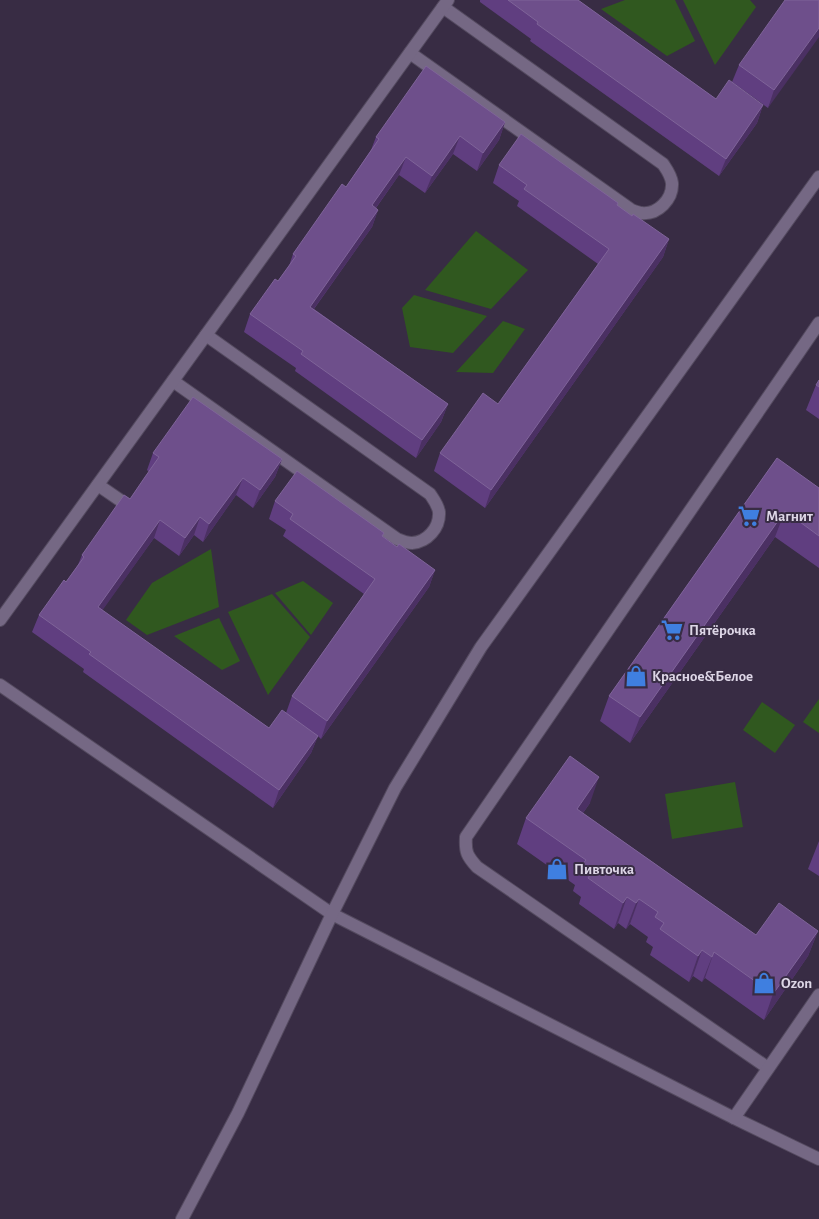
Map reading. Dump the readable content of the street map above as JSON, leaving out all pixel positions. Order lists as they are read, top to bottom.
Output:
{
  "places": {
    "supermarket": ["Магнит", "Пятёрочка"],
    "shop": ["Красное&Белое", "Пивточка", "Ozon"]
  }
}
